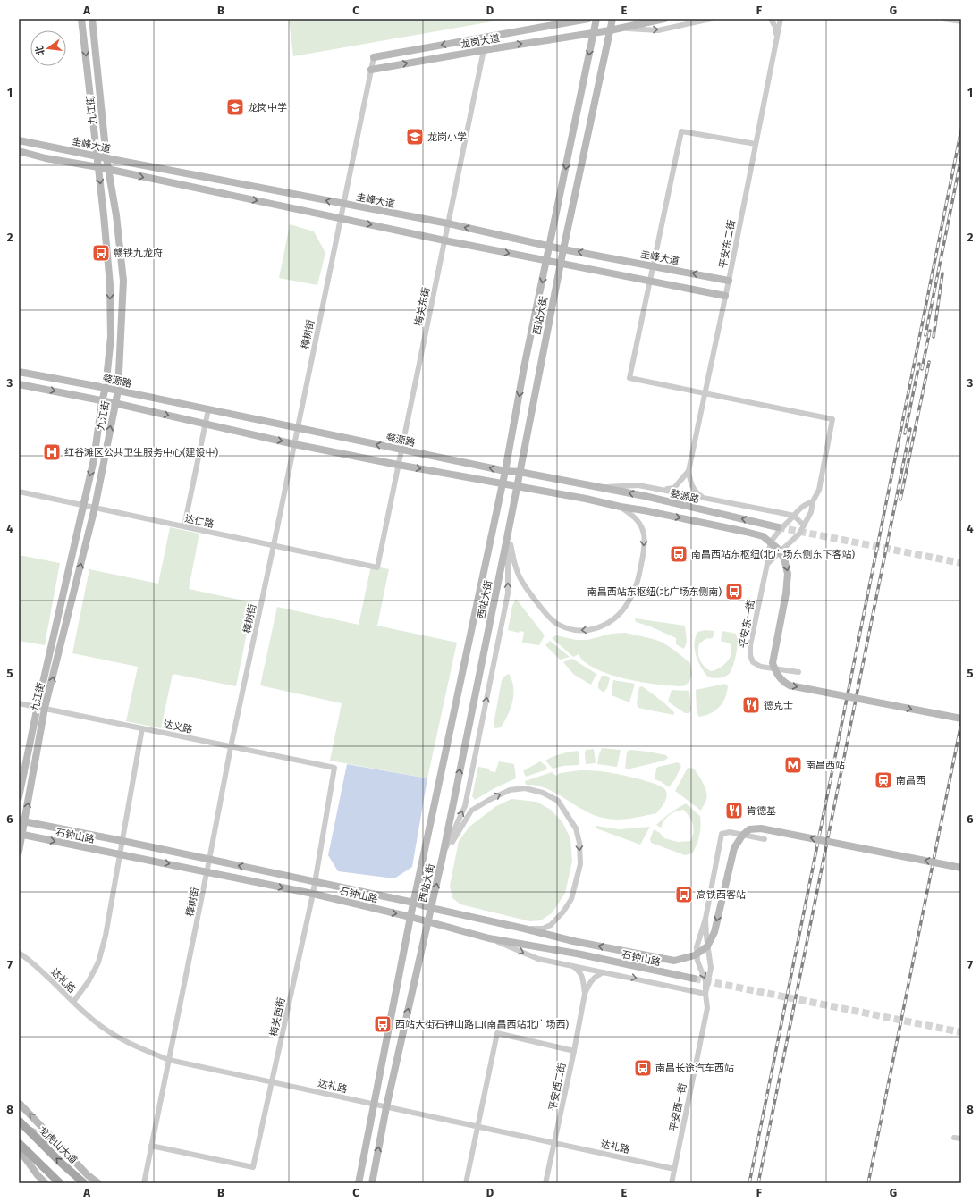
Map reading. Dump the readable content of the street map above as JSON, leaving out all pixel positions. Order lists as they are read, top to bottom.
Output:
{
  "streets": {
    "main road": ["龙虎山大道"],
    "street": [
      "龙岗大道",
      "九江街",
      "圭峰大道",
      "平安东二街",
      "梅关东街",
      "西站大街",
      "樟树街",
      "婺源路",
      "达仁路",
      "平安东一街",
      "达义路",
      "石钟山路",
      "达礼路",
      "梅关西街",
      "平安西二街",
      "平安西一街"
    ]
  },
  "crossings": [
    ["龙岗大道", "梅关东街"],
    ["龙岗大道", "西站大街"],
    ["龙岗大道", "樟树街"],
    ["九江街", "圭峰大道"],
    ["九江街", "婺源路"],
    ["九江街", "达仁路"],
    ["九江街", "达义路"],
    ["九江街", "石钟山路"],
    ["圭峰大道", "平安东二街"],
    ["圭峰大道", "梅关东街"],
    ["圭峰大道", "西站大街"],
    ["圭峰大道", "樟树街"],
    ["梅关东街", "婺源路"],
    ["梅关东街", "达仁路"],
    ["西站大街", "婺源路"],
    ["西站大街", "石钟山路"],
    ["西站大街", "达礼路"],
    ["樟树街", "婺源路"],
    ["樟树街", "达仁路"],
    ["樟树街", "达义路"],
    ["樟树街", "石钟山路"],
    ["樟树街", "达礼路"],
    ["樟树街", "梅关西街"],
    ["达义路", "梅关西街"],
    ["石钟山路", "梅关西街"],
    ["达礼路", "梅关西街"],
    ["达礼路", "平安西二街"],
    ["达礼路", "平安西一街"]
  ],
  "places": {
    "school or university": ["龙岗中学", "龙岗小学"],
    "bus stop": [
      "赣铁九龙府",
      "南昌西站东枢纽(北广场东侧东下客站)",
      "南昌西站东枢纽(北广场东侧南)",
      "高铁西客站",
      "西站大街石钟山路口(南昌西站北广场西)",
      "南昌长途汽车西站"
    ],
    "hospital": ["红谷滩区公共卫生服务中心(建设中)"],
    "restaurant": ["德克士", "肯德基"],
    "metro station": ["南昌西站"],
    "station": ["南昌西"]
  },
  "north": "left",
  "grid": {
    "columns": [
      "A",
      "B",
      "C",
      "D",
      "E",
      "F",
      "G"
    ],
    "rows": [
      "1",
      "2",
      "3",
      "4",
      "5",
      "6",
      "7",
      "8"
    ]
  }
}
